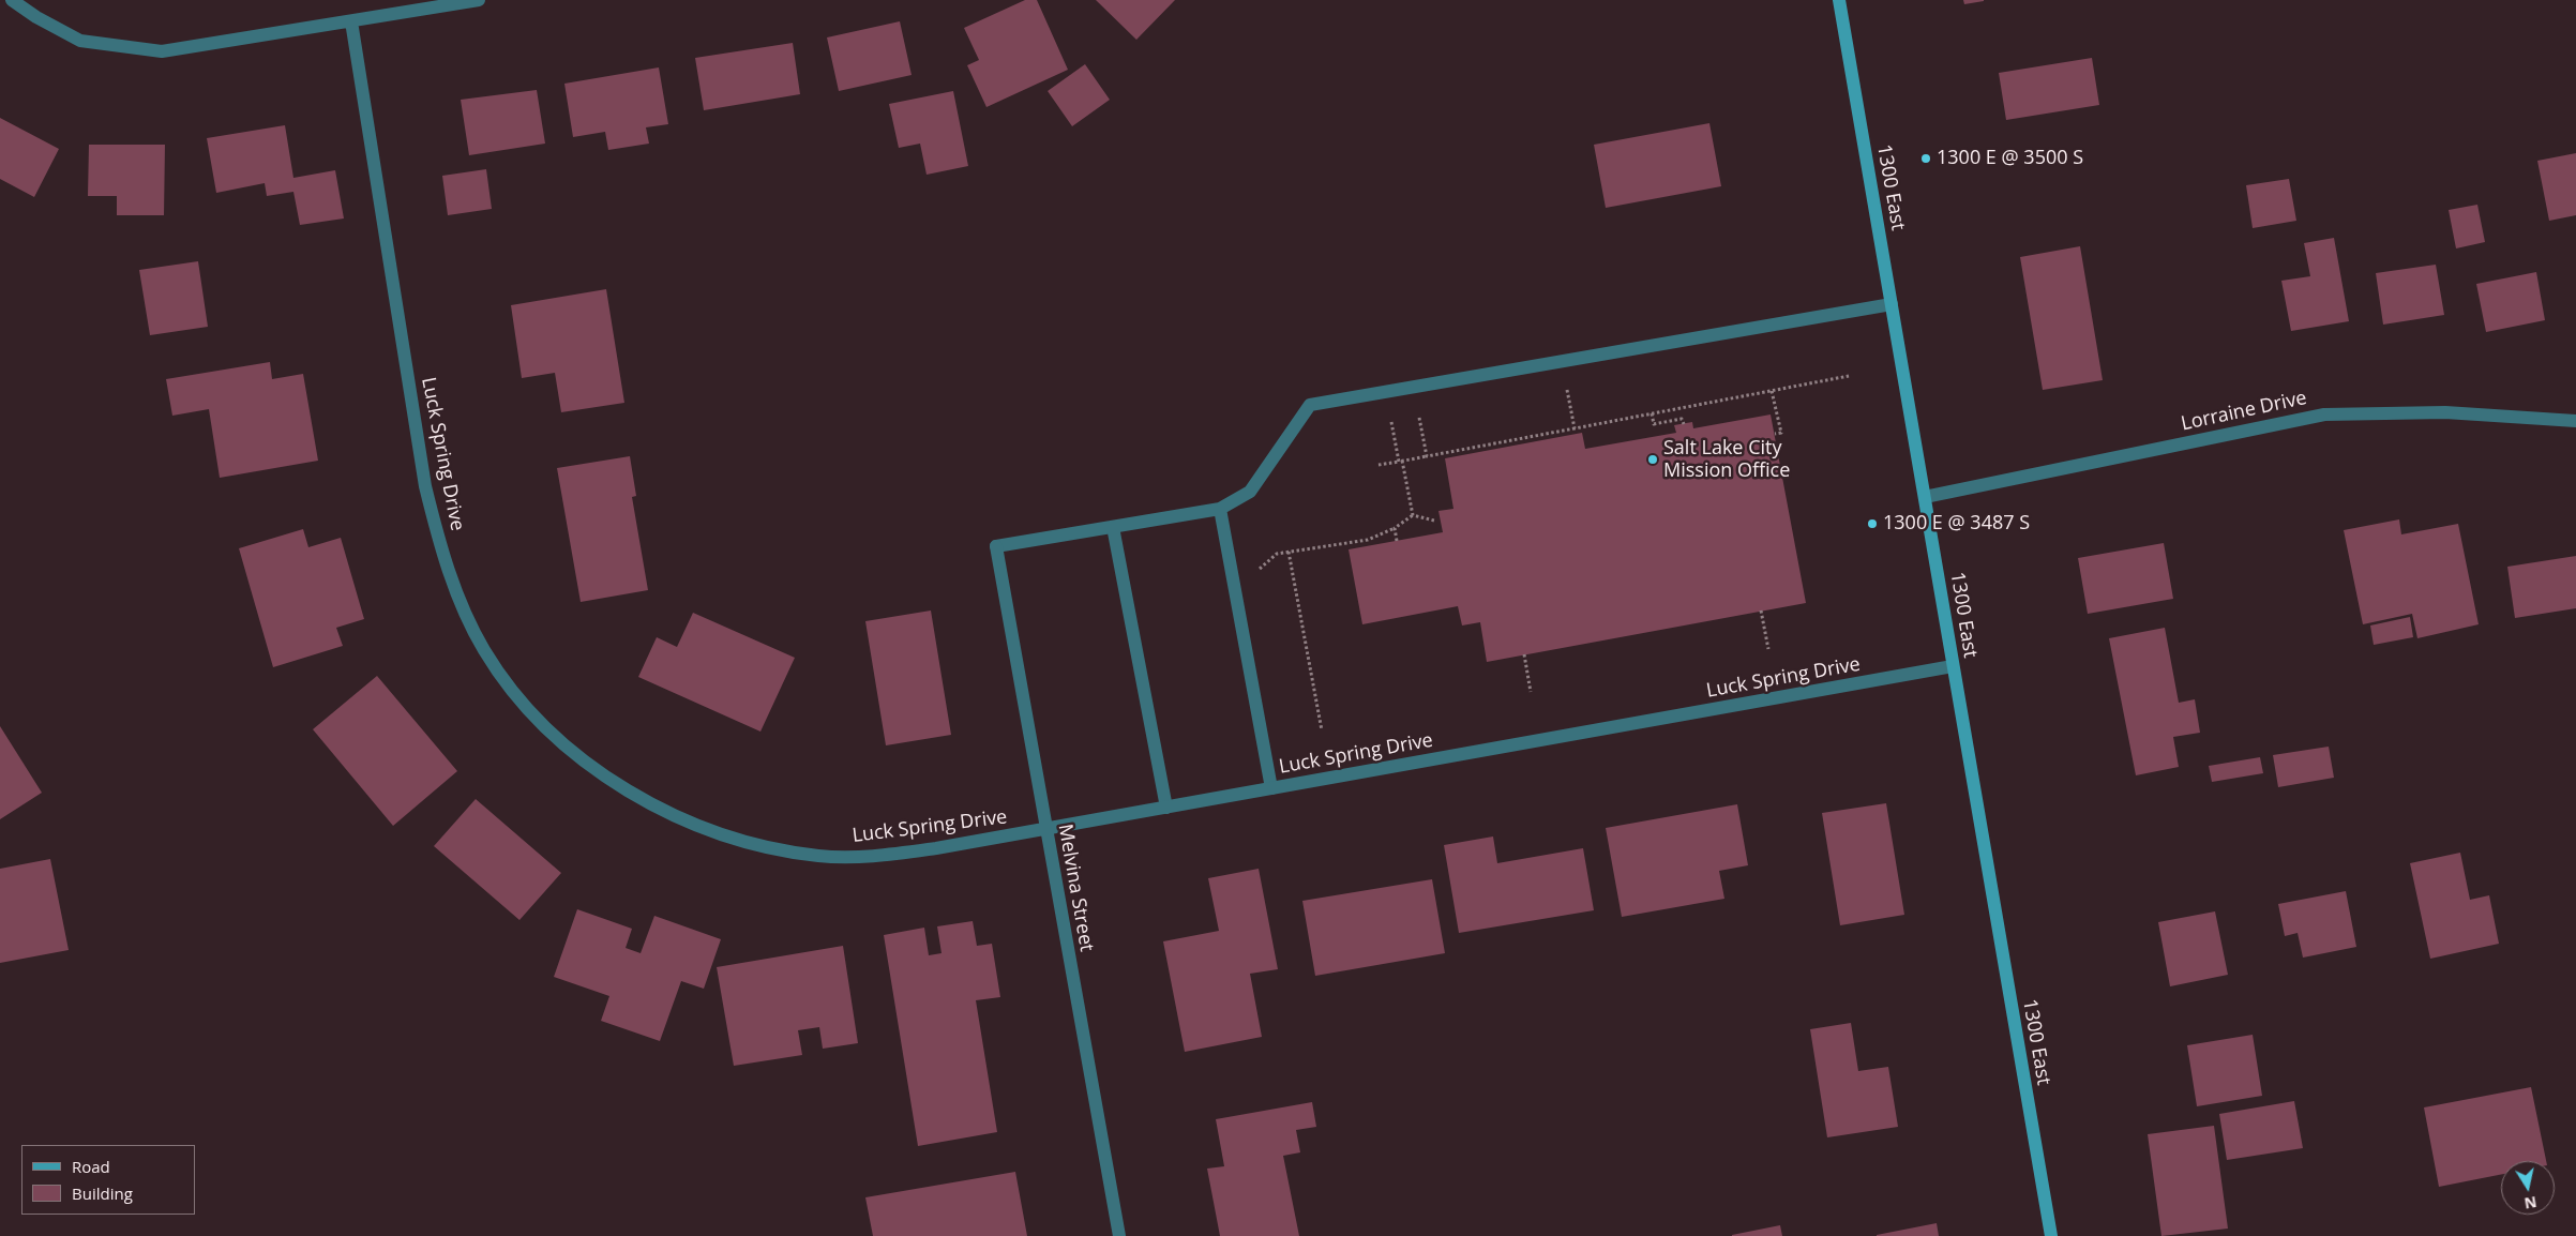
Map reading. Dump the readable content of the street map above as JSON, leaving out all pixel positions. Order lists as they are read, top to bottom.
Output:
{
  "streets": {
    "main road": ["1300 East"],
    "street": ["Lorraine Drive", "Luck Spring Drive", "Melvina Street"]
  },
  "crossings": [
    ["1300 East", "Lorraine Drive"],
    ["1300 East", "Luck Spring Drive"],
    ["Luck Spring Drive", "Melvina Street"]
  ],
  "places": ["1300 E @ 3500 S", "Salt Lake City Mission Office", "1300 E @ 3487 S"],
  "legend": ["Road", "Building"],
  "north": "bottom"
}
